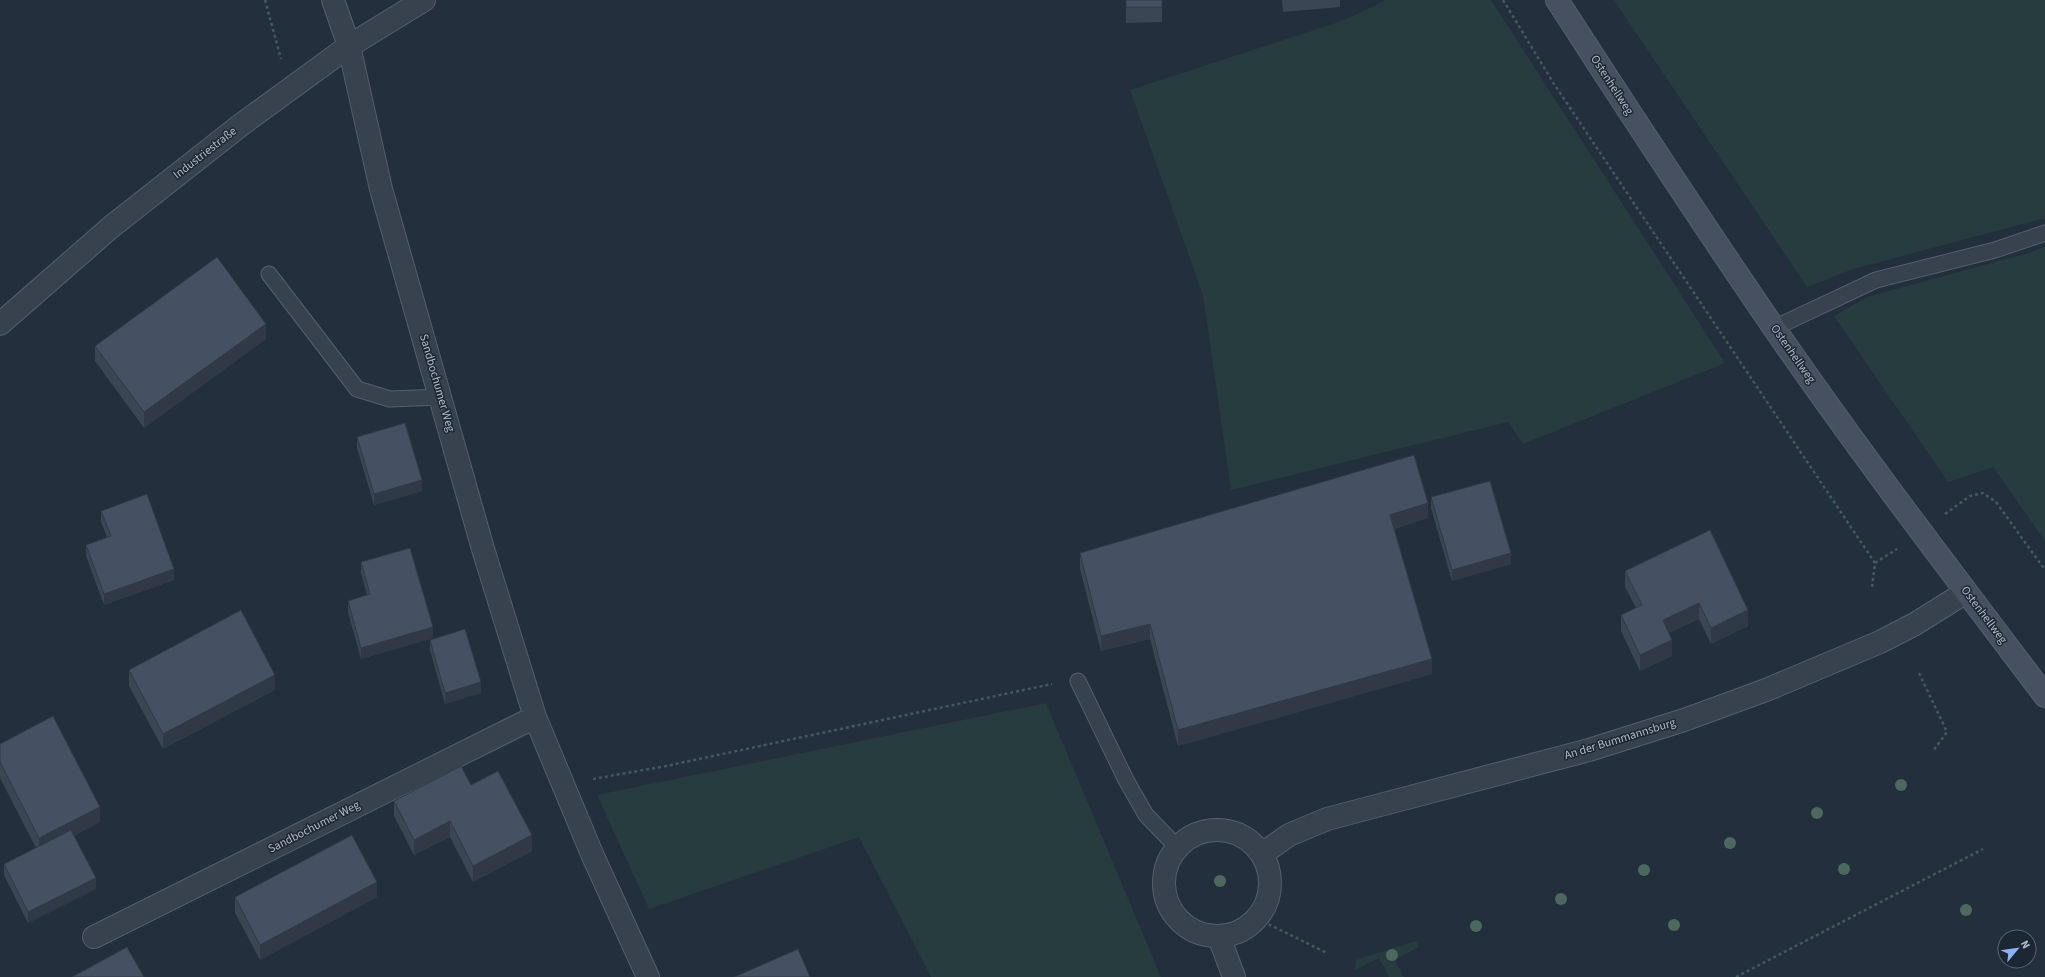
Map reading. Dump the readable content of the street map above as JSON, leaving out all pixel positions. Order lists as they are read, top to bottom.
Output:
{
  "streets": {
    "main road": ["Ostenhellweg"],
    "street": ["Industriestraße", "Sandbochumer Weg", "An der Bummannsburg"]
  },
  "crossings": [
    ["Ostenhellweg", "An der Bummannsburg"],
    ["Industriestraße", "Sandbochumer Weg"]
  ],
  "north": "top right"
}
